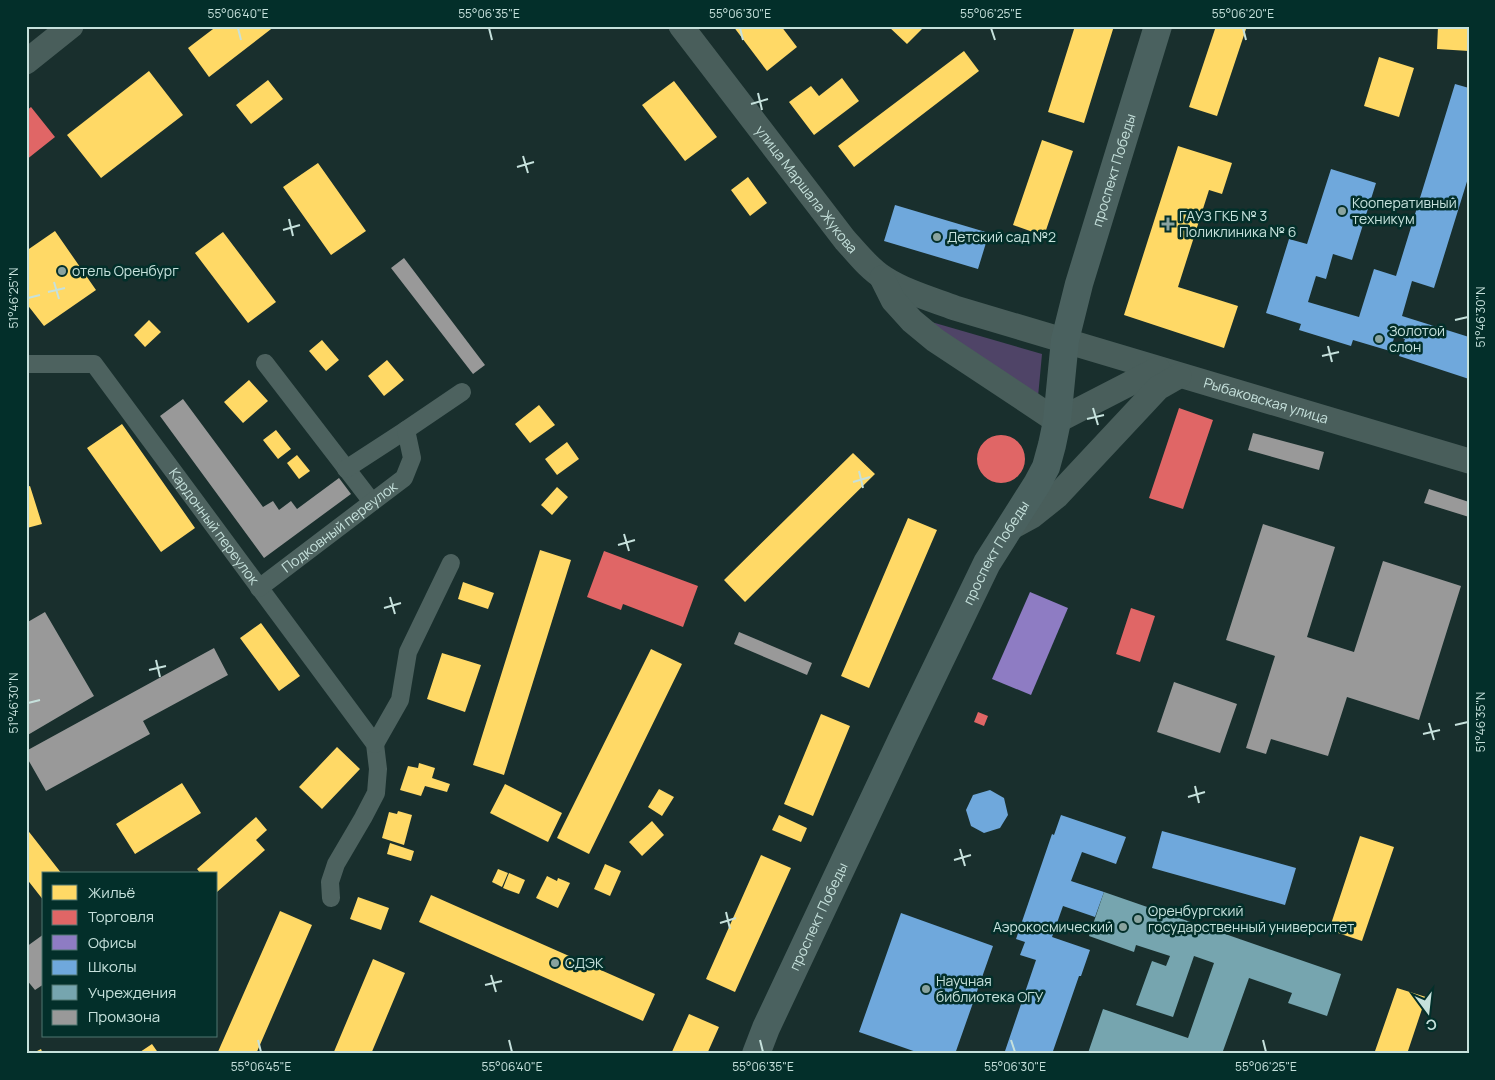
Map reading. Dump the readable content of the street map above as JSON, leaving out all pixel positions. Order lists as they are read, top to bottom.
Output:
{
  "streets": {
    "main road": ["проспект Победы", "улица Маршала Жукова", "Рыбаковская улица"],
    "street": ["Кардонный переулок", "Подковный переулок"]
  },
  "crossings": [
    ["проспект Победы", "улица Маршала Жукова"],
    ["проспект Победы", "Рыбаковская улица"],
    ["улица Маршала Жукова", "Рыбаковская улица"],
    ["Кардонный переулок", "Подковный переулок"]
  ],
  "places": {
    "other": [
      "Кооперативный техникум",
      "Детский сад №2",
      "отель Оренбург",
      "Золотой слон",
      "Оренбургский государственный университет",
      "Аэрокосмический",
      "СДЭК",
      "Научная библиотека ОГУ"
    ],
    "health": ["ГАУЗ ГКБ № 3 Поликлиника № 6"]
  },
  "legend": [
    "Жильё",
    "Торговля",
    "Офисы",
    "Школы",
    "Учреждения",
    "Промзона"
  ],
  "north": "bottom",
  "coordinates": [
    "55°06'40\"E",
    "55°06'35\"E",
    "55°06'30\"E",
    "55°06'25\"E",
    "55°06'20\"E",
    "51°46'25\"N",
    "51°46'30\"N",
    "51°46'35\"N",
    "55°06'45\"E"
  ]
}
